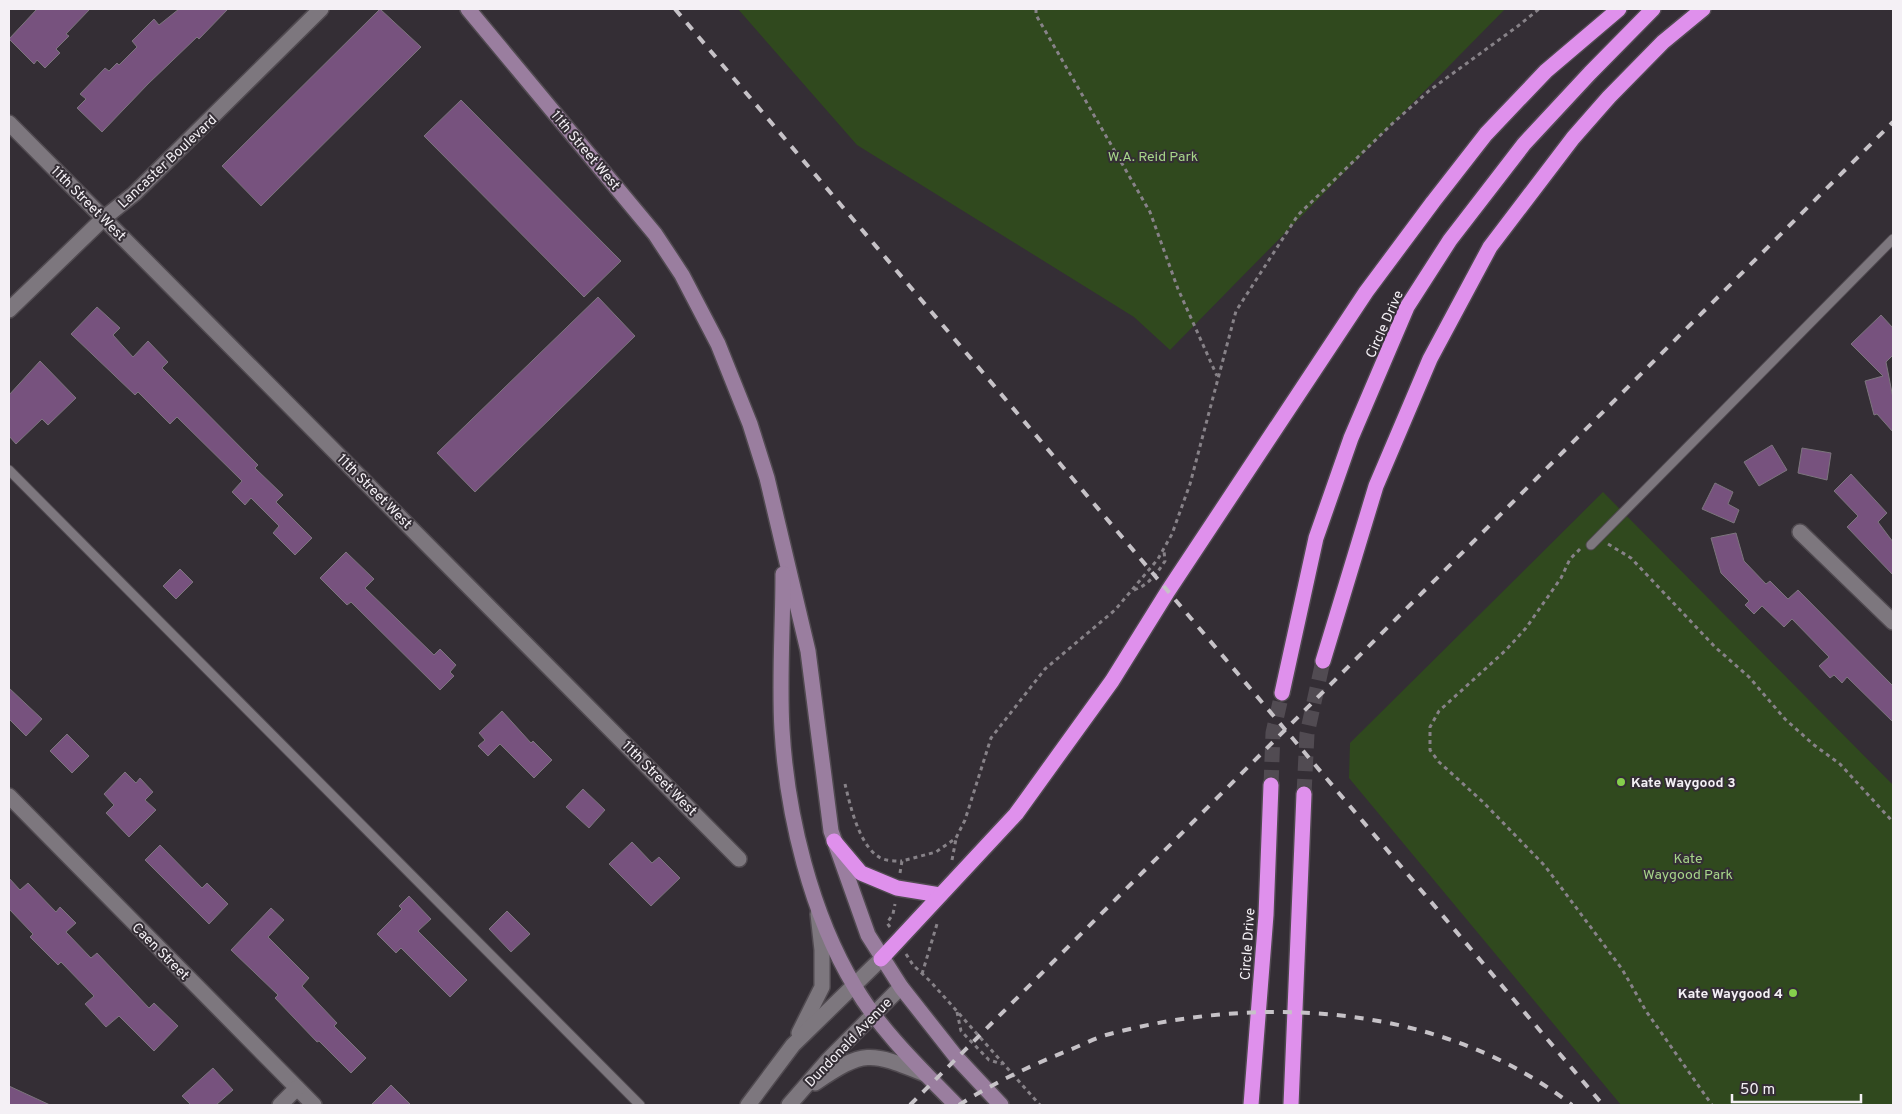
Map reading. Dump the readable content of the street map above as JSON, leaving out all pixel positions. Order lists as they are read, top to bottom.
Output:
{
  "streets": {
    "highway": ["Circle Drive"],
    "main road": ["11th Street West"],
    "street": ["Lancaster Boulevard", "Caen Street", "Dundonald Avenue"]
  },
  "crossings": [
    ["11th Street West", "Lancaster Boulevard"],
    ["11th Street West", "Dundonald Avenue"]
  ],
  "parks": ["W.A. Reid Park", "Kate Waygood Park"],
  "places": ["Kate Waygood 3", "Kate Waygood 4"],
  "scale_bar": "50 m"
}
